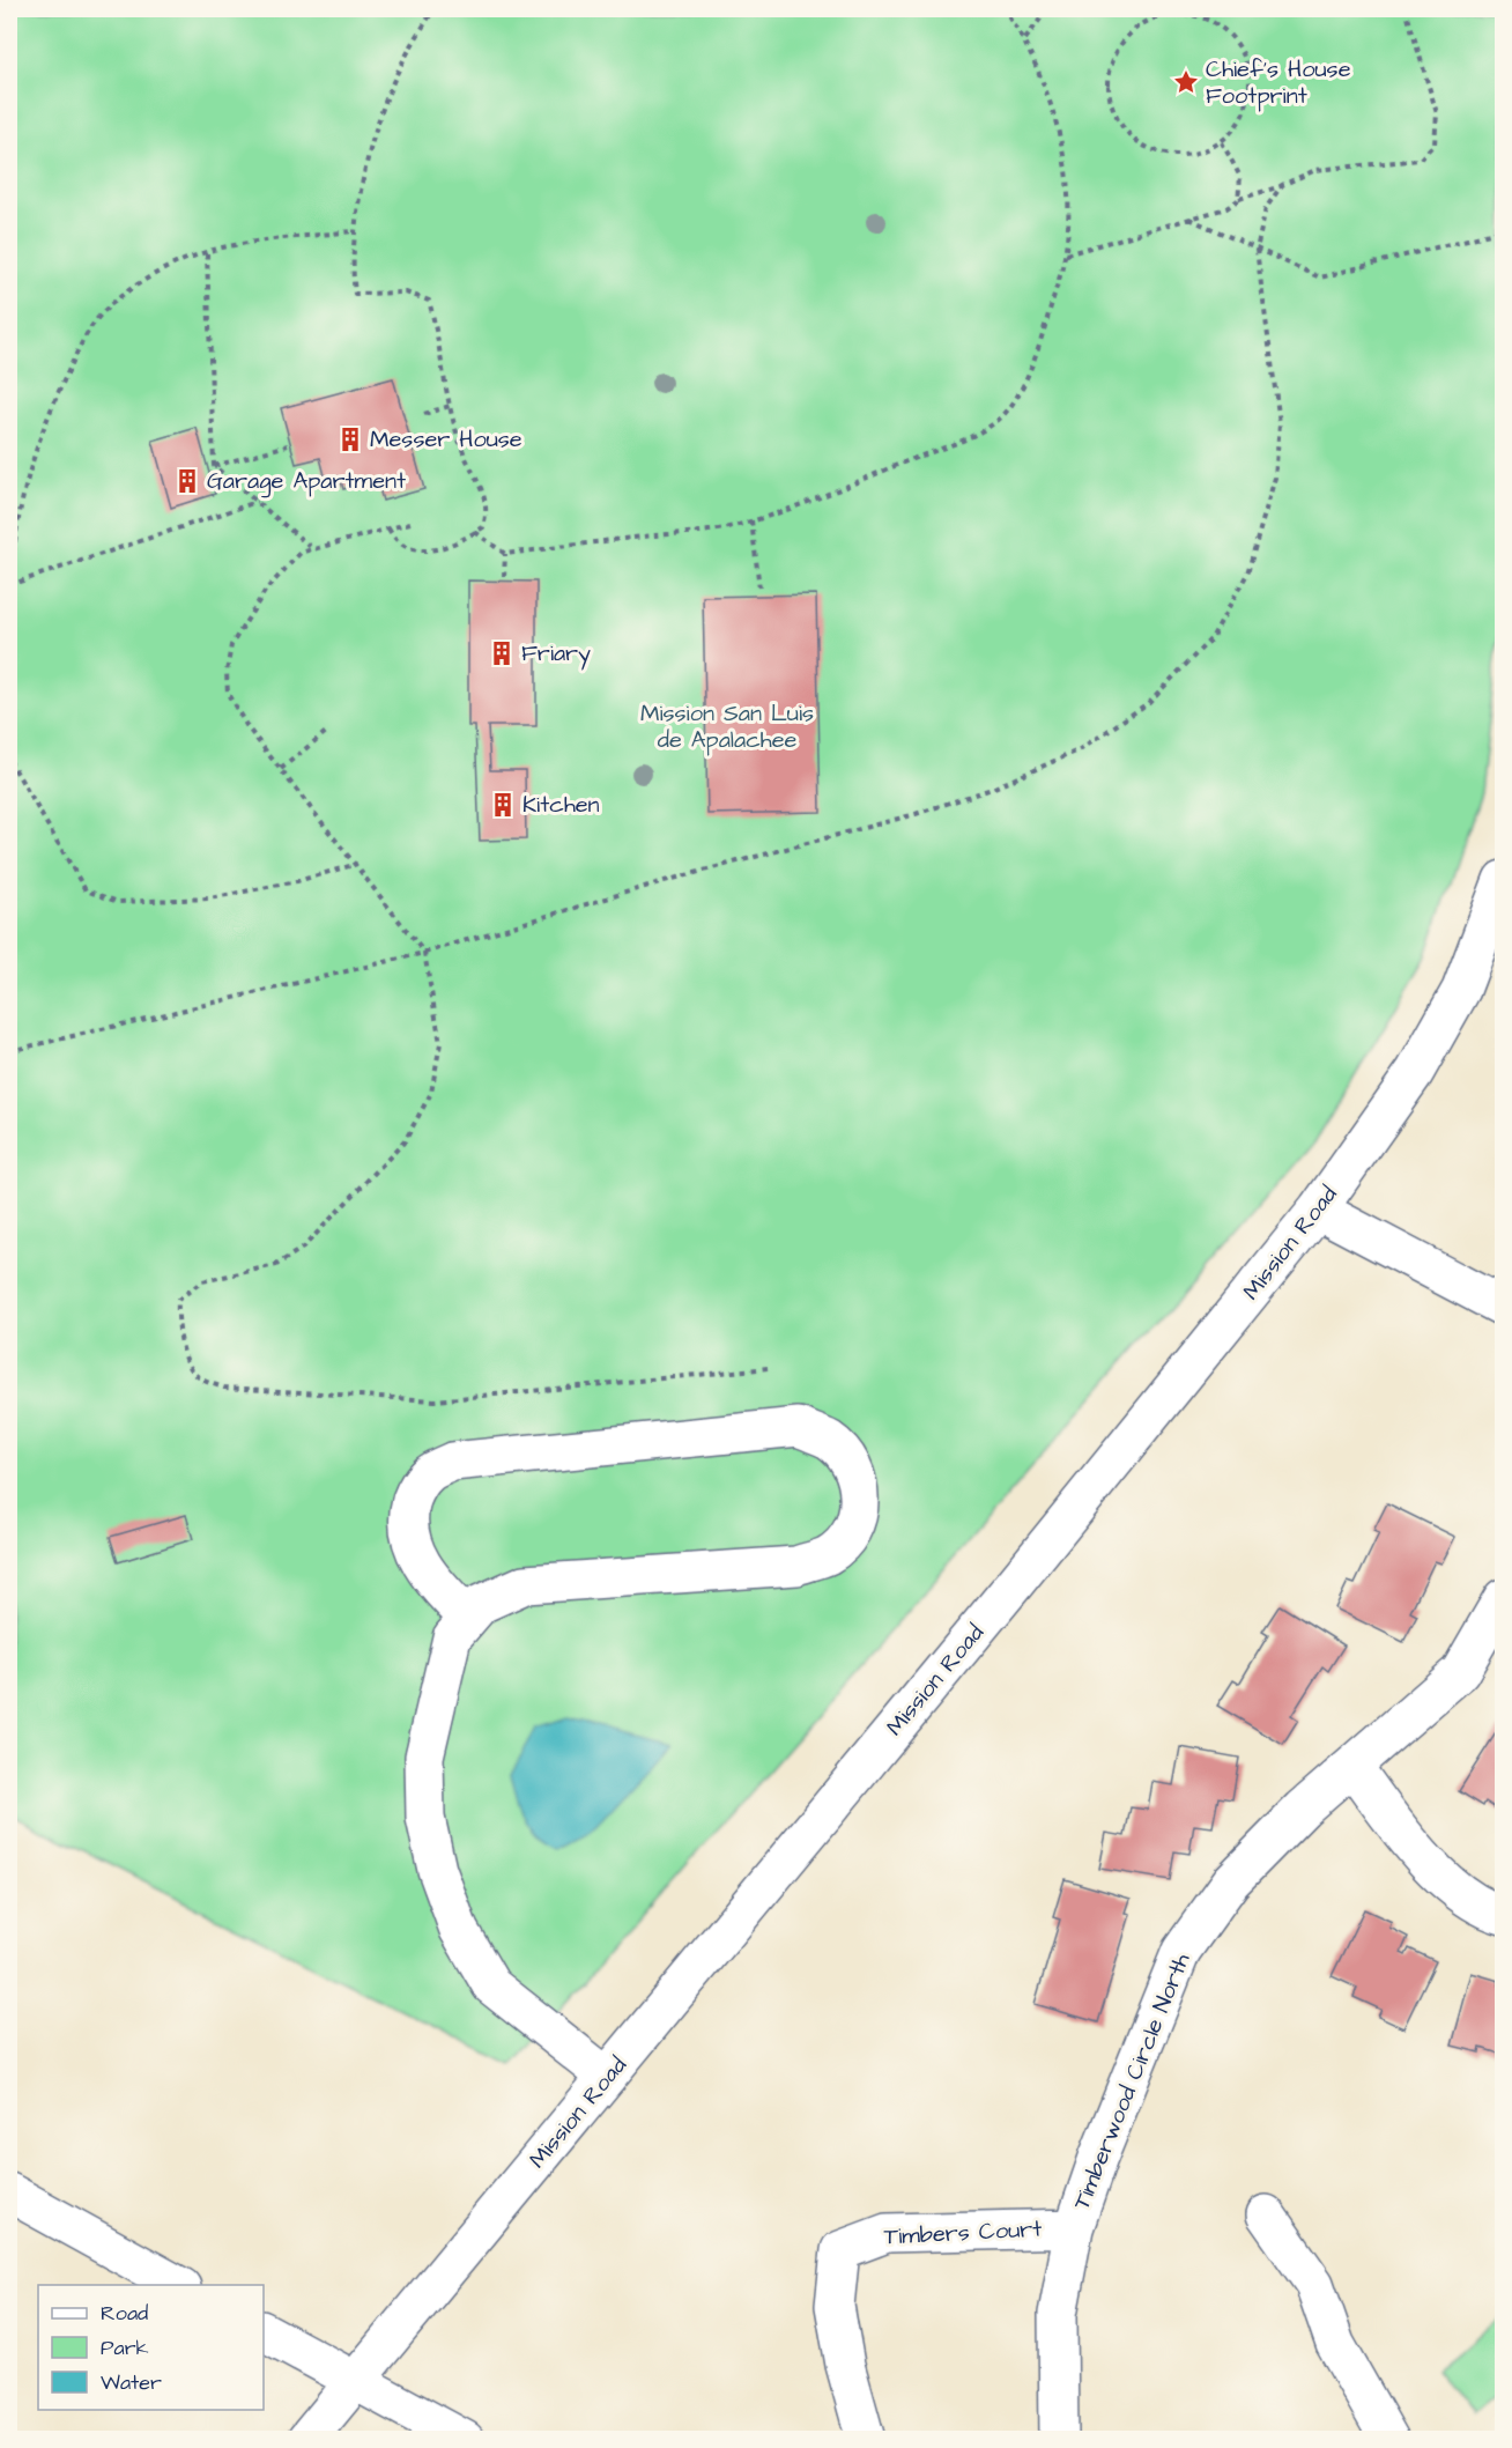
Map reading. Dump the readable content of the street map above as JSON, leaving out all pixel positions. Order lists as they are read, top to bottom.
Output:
{
  "streets": {
    "street": ["Mission Road", "Timberwood Circle North", "Timbers Court"]
  },
  "crossings": [
    ["Timberwood Circle North", "Timbers Court"]
  ],
  "parks": ["Mission San Luis de Apalachee"],
  "places": {
    "place": ["Chief's House Footprint"],
    "building": [
      "Messer House",
      "Garage Apartment",
      "Friary",
      "Kitchen"
    ]
  },
  "legend": ["Road", "Park", "Water"]
}
